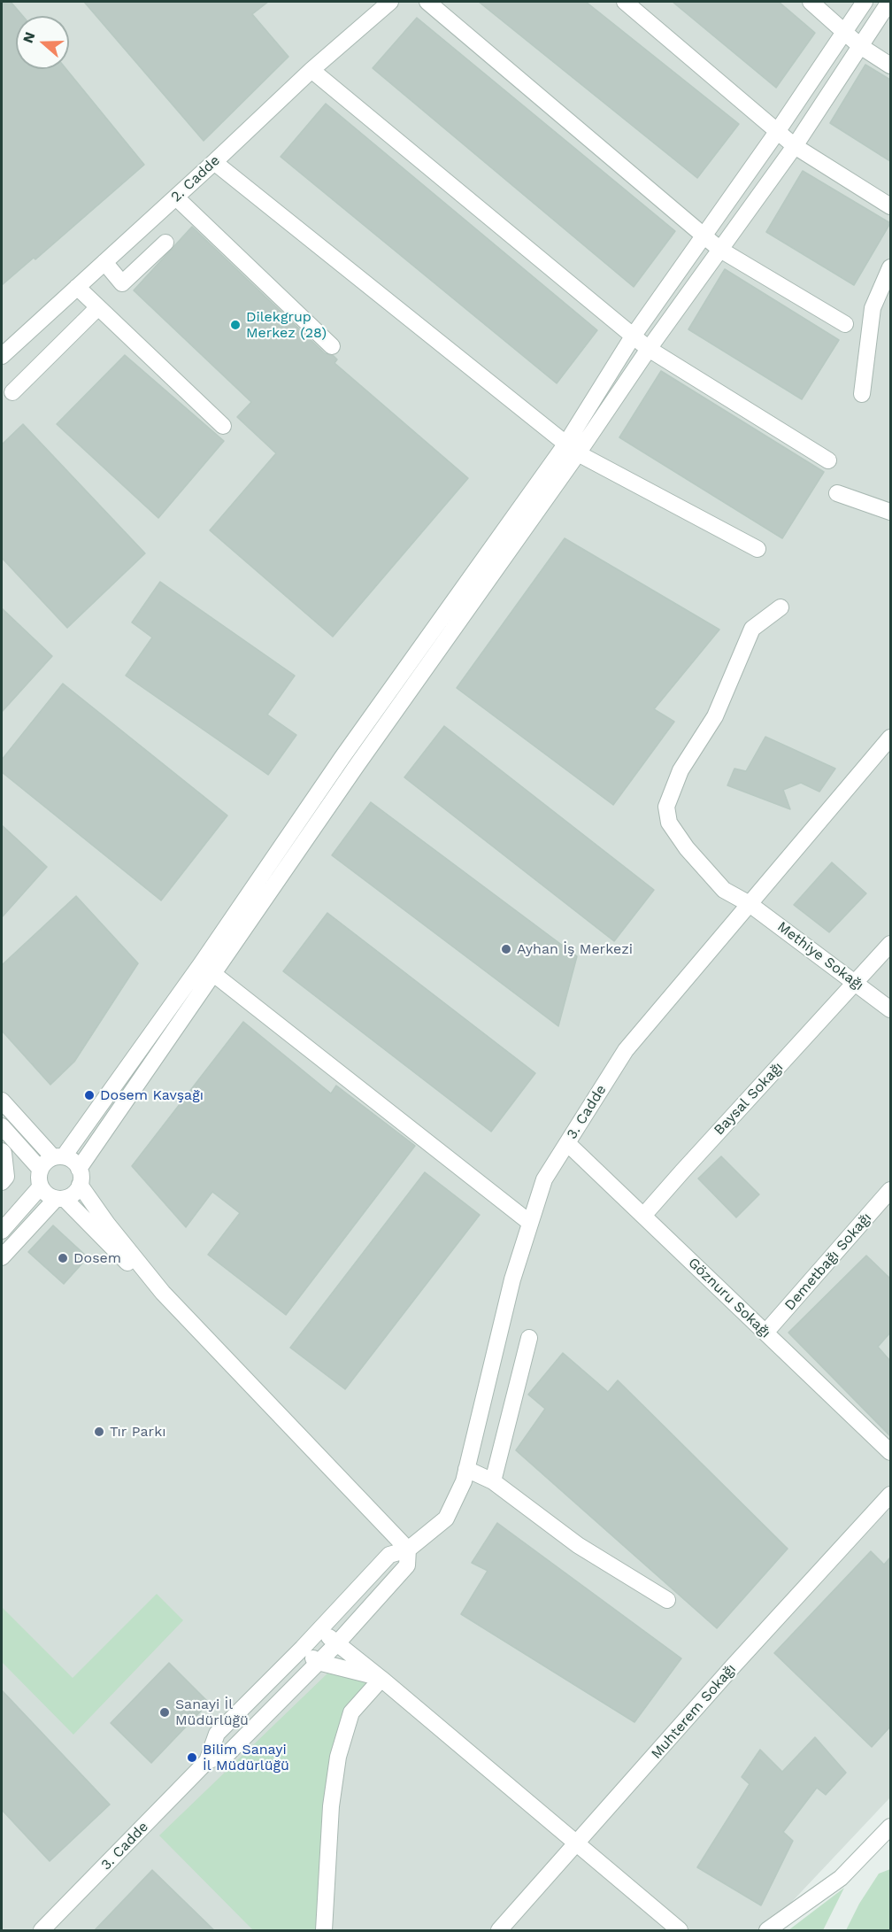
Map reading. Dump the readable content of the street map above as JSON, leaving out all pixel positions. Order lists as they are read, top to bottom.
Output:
{
  "streets": {
    "street": [
      "2. Cadde",
      "Methiye Sokağı",
      "Baysal Sokağı",
      "3. Cadde",
      "Demetbağı Sokağı",
      "Göznuru Sokağı",
      "Muhterem Sokağı"
    ]
  },
  "crossings": [
    ["Methiye Sokağı", "Baysal Sokağı"],
    ["Methiye Sokağı", "3. Cadde"],
    ["Baysal Sokağı", "Göznuru Sokağı"],
    ["3. Cadde", "Göznuru Sokağı"],
    ["Demetbağı Sokağı", "Göznuru Sokağı"]
  ],
  "places": [
    "Dilekgrup Merkez (28)",
    "Ayhan İş Merkezi",
    "Dosem Kavşağı",
    "Dosem",
    "Tır Parkı",
    "Sanayi İl Müdürlüğü",
    "Bilim Sanayi İl Müdürlüğü"
  ],
  "north": "left"
}
